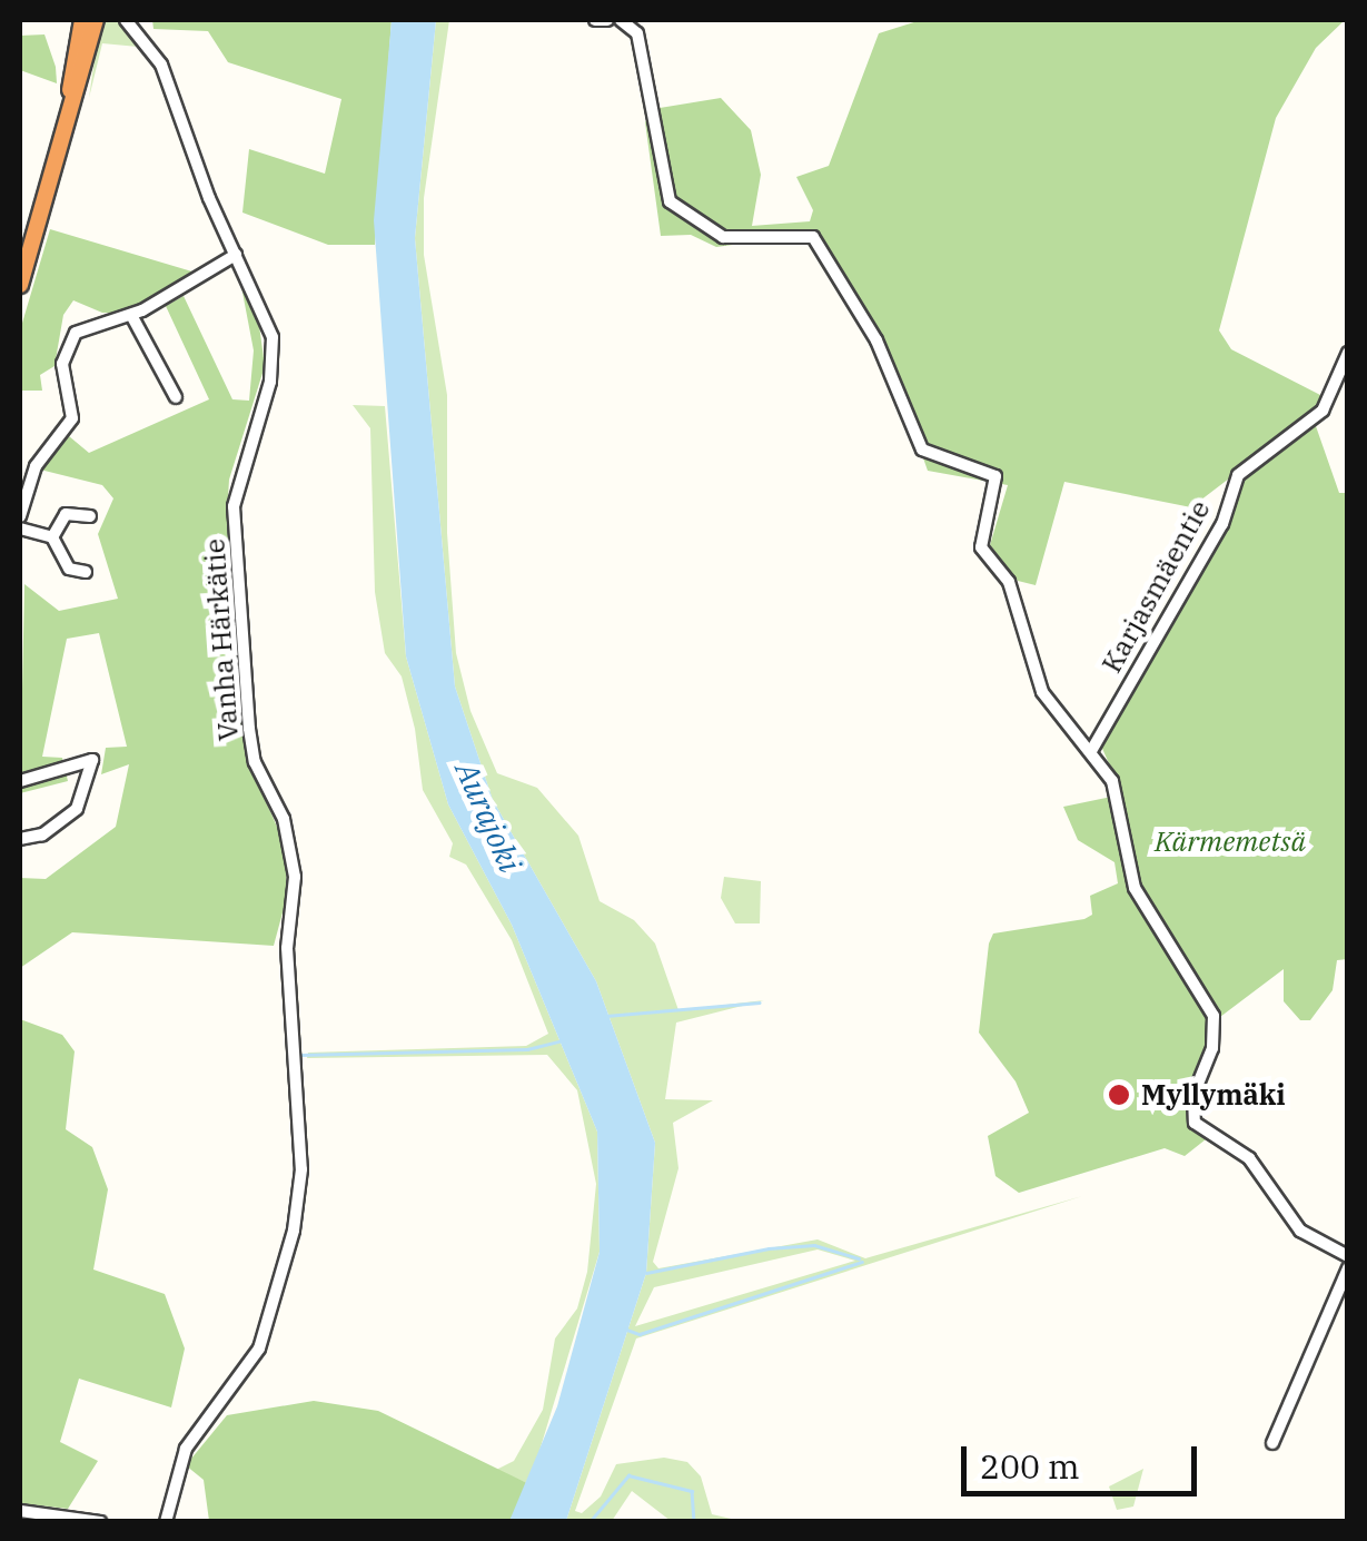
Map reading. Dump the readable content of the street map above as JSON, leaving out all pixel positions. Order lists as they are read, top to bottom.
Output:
{
  "streets": {
    "street": ["Karjasmäentie", "Vanha Härkätie"]
  },
  "water": ["Aurajoki"],
  "parks": ["Kärmemetsä"],
  "places": ["Myllymäki"],
  "scale_bar": "200 m"
}
